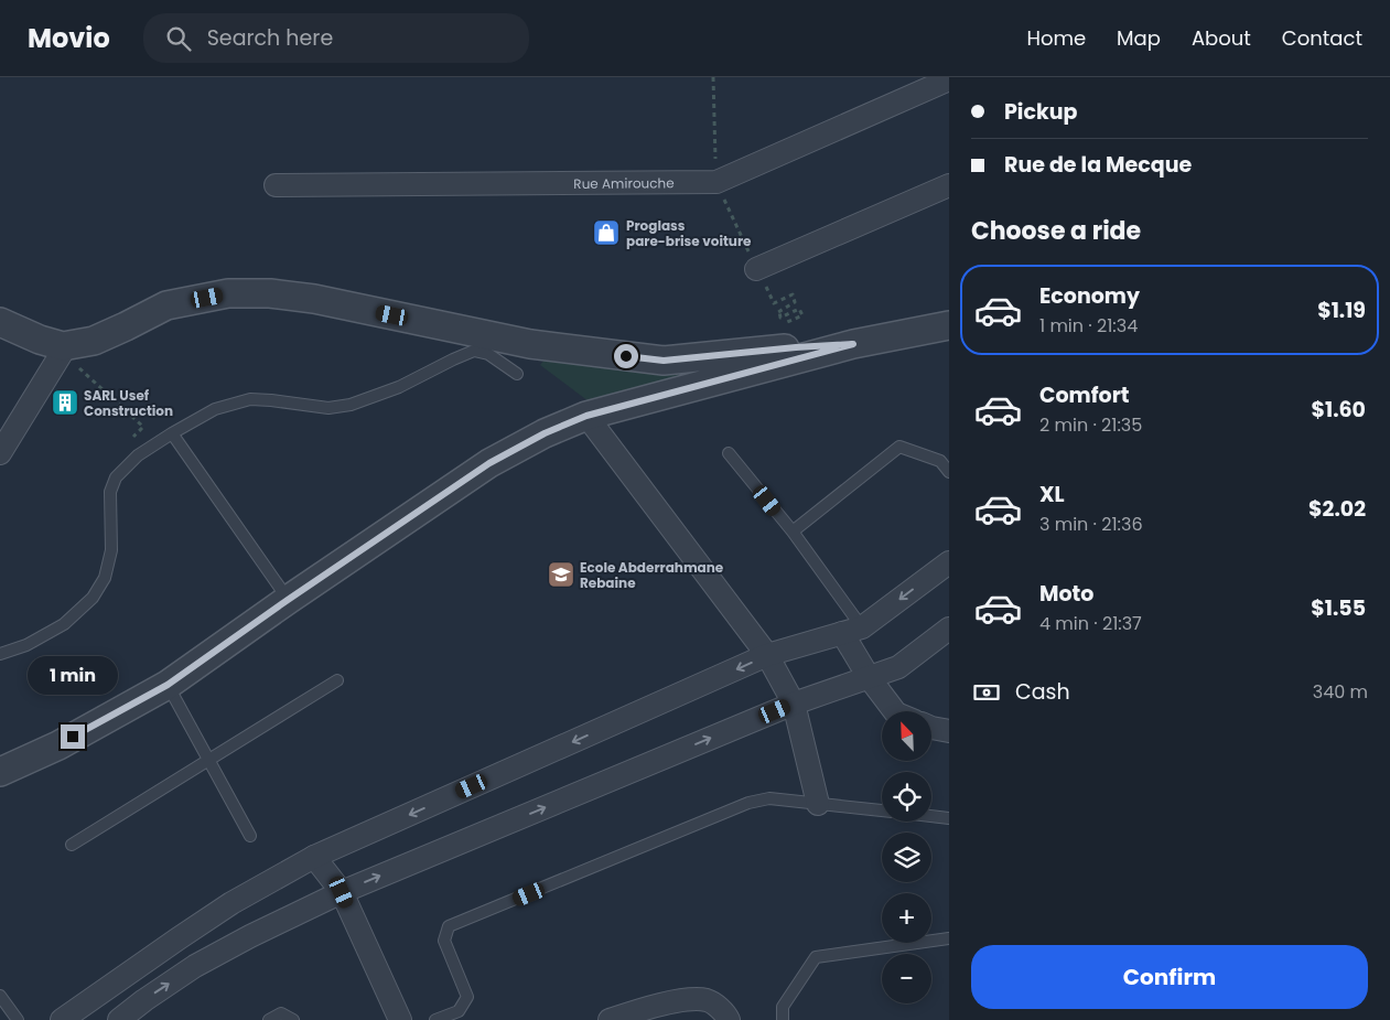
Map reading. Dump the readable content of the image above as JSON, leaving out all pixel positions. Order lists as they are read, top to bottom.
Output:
{
  "streets": {
    "street": ["Rue Amirouche"]
  },
  "places": {
    "shop": ["Proglass pare-brise voiture"],
    "building": ["SARL Usef Construction"],
    "school or university": ["Ecole Abderrahmane Rebaine"]
  },
  "north": "top left",
  "page": {
    "header": "Movio",
    "search": "Search here",
    "nav": [
      "Home",
      "Map",
      "About",
      "Contact"
    ],
    "banner": ["Pickup", "Rue de la Mecque"],
    "heading": "Choose a ride",
    "list": [
      {
        "name": "Economy",
        "note": "1 min · 21:34",
        "value": "$1.19"
      },
      {
        "name": "Comfort",
        "note": "2 min · 21:35",
        "value": "$1.60"
      },
      {
        "name": "XL",
        "note": "3 min · 21:36",
        "value": "$2.02"
      },
      {
        "name": "Moto",
        "note": "4 min · 21:37",
        "value": "$1.55"
      }
    ],
    "bubble": "1 min",
    "pay": ["Cash", "340 m"],
    "map_buttons": ["+", "−"],
    "buttons": "Confirm"
  }
}
